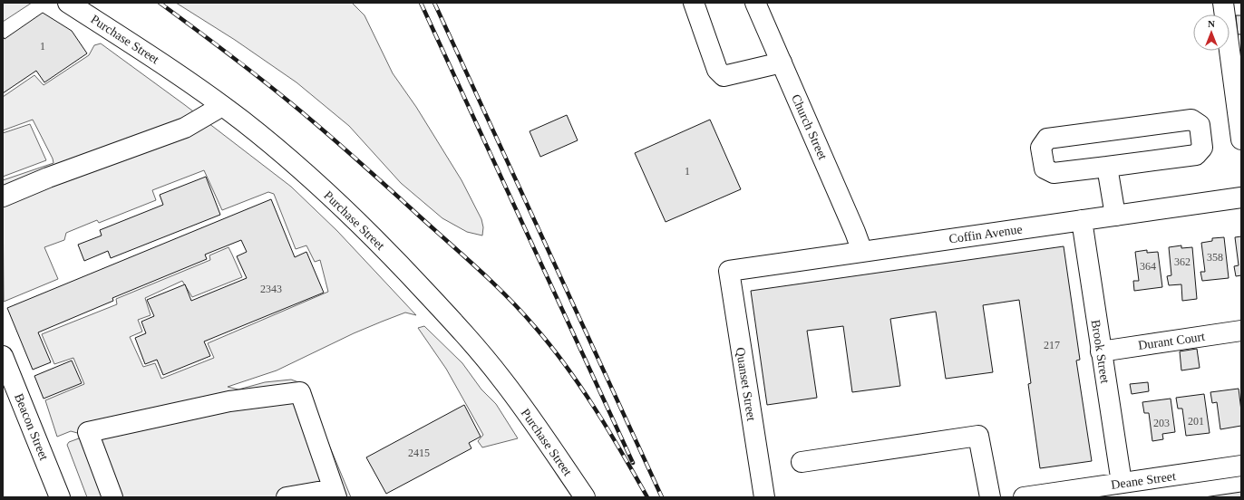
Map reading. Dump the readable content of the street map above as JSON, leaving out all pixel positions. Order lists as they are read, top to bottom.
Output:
{
  "streets": {
    "main road": [
      "Purchase Street",
      "Church Street",
      "Coffin Avenue",
      "Durant Court",
      "Brook Street",
      "Quanset Street",
      "Beacon Street",
      "Deane Street"
    ]
  },
  "crossings": [
    ["Church Street", "Coffin Avenue"],
    ["Coffin Avenue", "Brook Street"],
    ["Coffin Avenue", "Quanset Street"],
    ["Durant Court", "Brook Street"],
    ["Brook Street", "Deane Street"]
  ],
  "house_numbers": [
    "1",
    "1",
    "358",
    "362",
    "364",
    "2343",
    "217",
    "201",
    "203",
    "2415"
  ],
  "north": "top"
}
